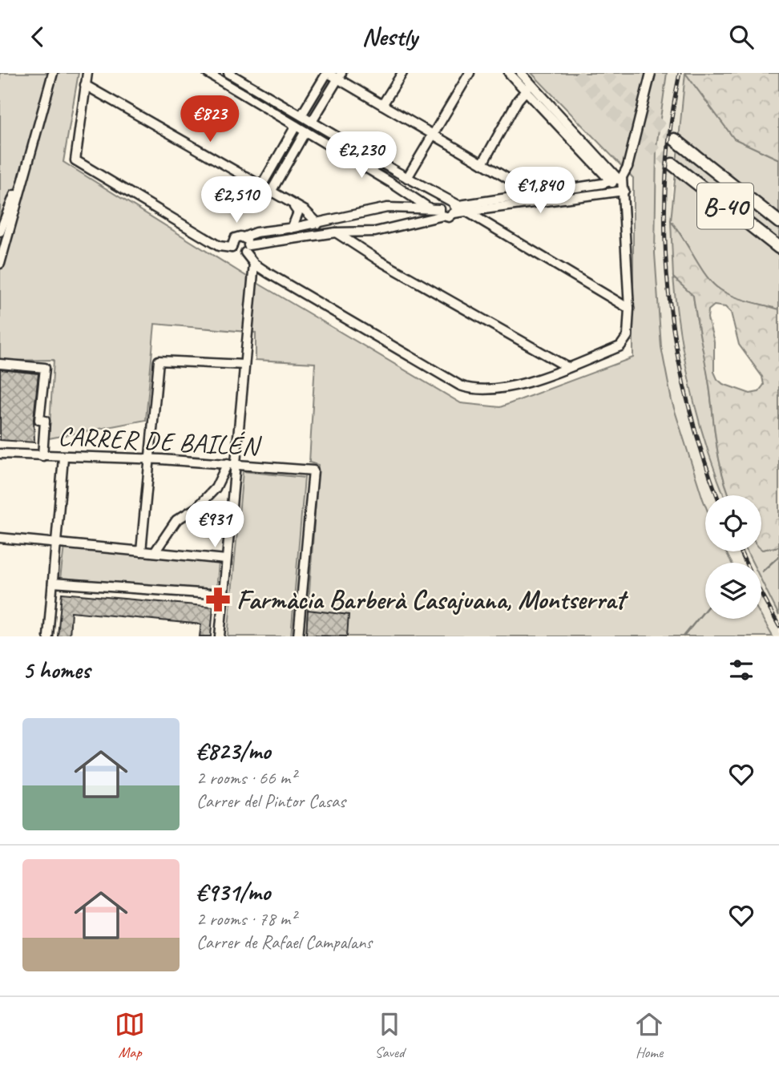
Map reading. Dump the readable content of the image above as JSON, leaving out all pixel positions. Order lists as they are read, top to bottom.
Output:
{
  "streets": {
    "highway": ["B-40"],
    "street": ["CARRER DE BAILÉN"]
  },
  "places": {
    "pharmacy": ["Farmàcia Barberà Casajuana, Montserrat"]
  },
  "page": {
    "header": "Nestly",
    "price": [
      "€823",
      "€2,230",
      "€1,840",
      "€2,510",
      "€931"
    ],
    "heading": "5 homes",
    "list": [
      {
        "name": "€823/mo",
        "note": "2 rooms · 66 m² · Carrer del Pintor Casas"
      },
      {
        "name": "€931/mo",
        "note": "2 rooms · 78 m² · Carrer de Rafael Campalans"
      }
    ],
    "tabs": ["Map", "Saved", "Home"]
  }
}
